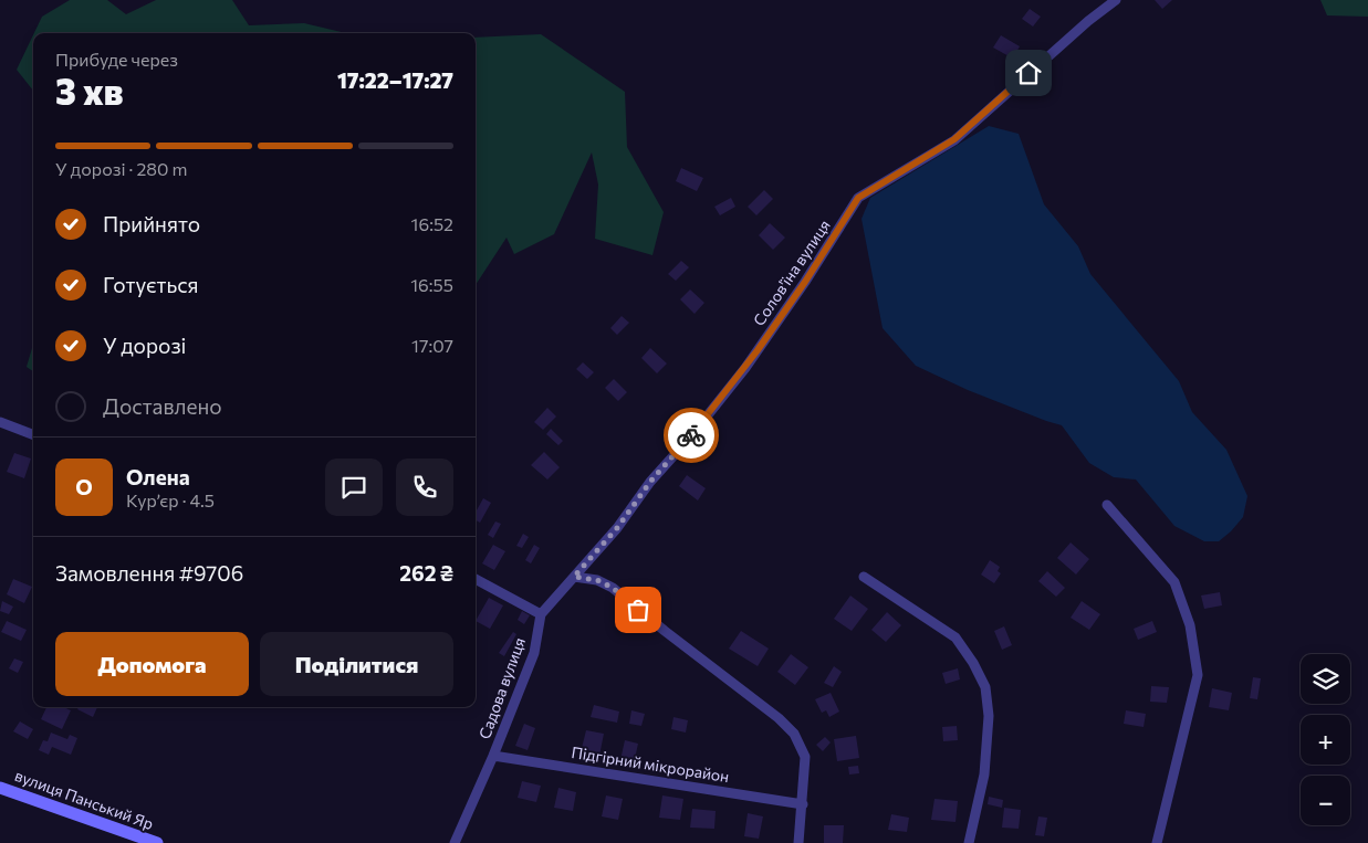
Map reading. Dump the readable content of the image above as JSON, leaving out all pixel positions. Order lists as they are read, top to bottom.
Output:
{
  "streets": {
    "street": [
      "Солов'їна вулиця",
      "Садова вулиця",
      "Підгірний мікрорайон",
      "вулиця Панський Яр"
    ]
  },
  "crossings": [
    ["Солов'їна вулиця", "Садова вулиця"],
    ["Садова вулиця", "Підгірний мікрорайон"]
  ],
  "page": {
    "heading": ["3 хв", "Прибуде через", "17:22–17:27"],
    "panel": [
      "Олена",
      "Кур’єр · 4.5",
      "Замовлення #9706",
      "262 ₴"
    ],
    "bar": "У дорозі · 280 m",
    "list": [
      ["Прийнято", "16:52"],
      ["Готується", "16:55"],
      ["У дорозі", "17:07"],
      "Доставлено"
    ],
    "round": "О",
    "buttons": ["Допомога", "Поділитися"],
    "map_buttons": ["+", "−"]
  }
}
